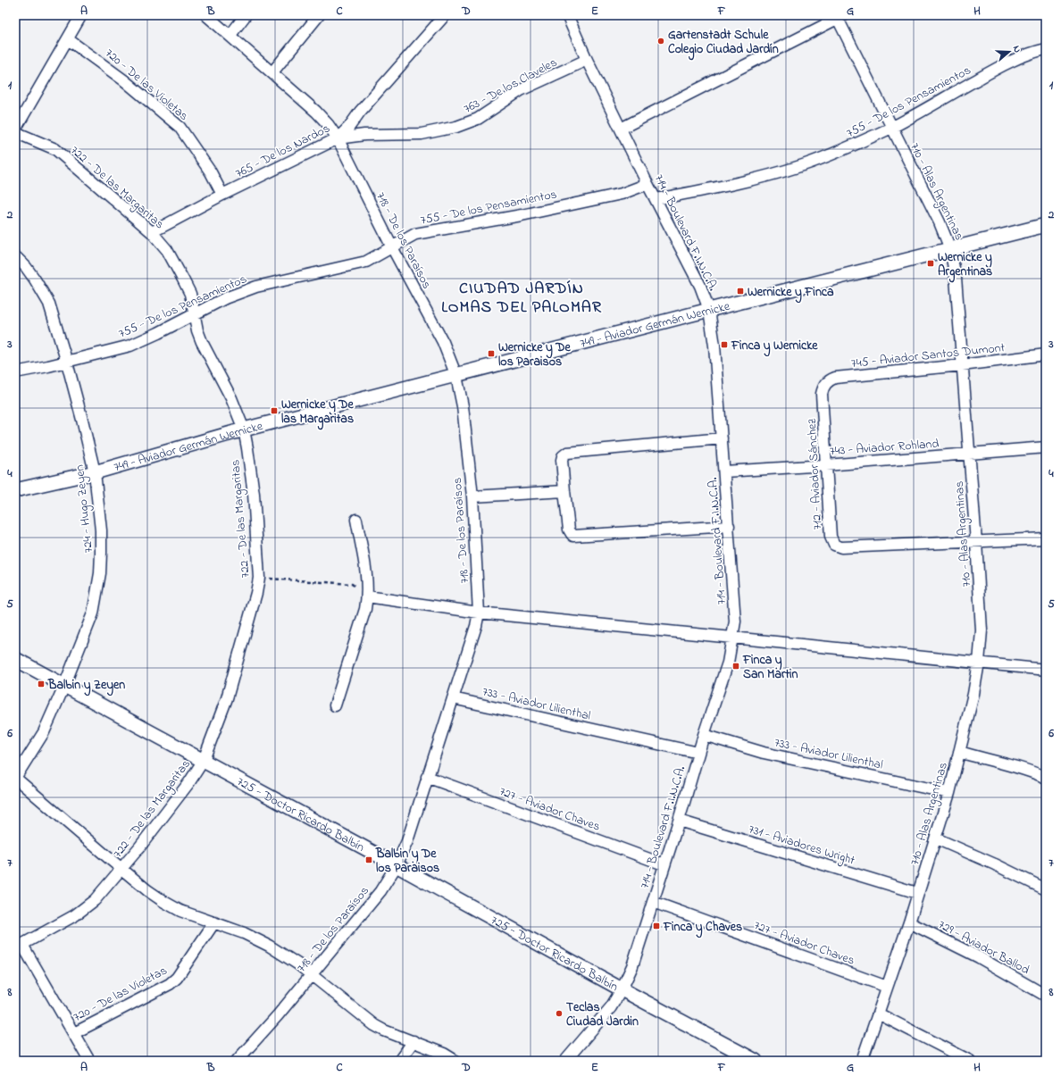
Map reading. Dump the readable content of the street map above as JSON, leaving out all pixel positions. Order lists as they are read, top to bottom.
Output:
{
  "streets": {
    "street": [
      "720 - De las Violetas",
      "763 - De los Claveles",
      "755 - De los Pensamientos",
      "765 - De los Nardos",
      "722 - De las Margaritas",
      "710 - Alas Argentinas",
      "714 - Boulevard F.I.N.C.A.",
      "718 - De los Paraísos",
      "749 - Aviador Germán Wernicke",
      "745 - Aviador Santos Dumont",
      "743 - Aviador Rohland",
      "712 - Aviador Sánchez",
      "724 - Hugo Zeyen",
      "733 - Aviador Lilienthal",
      "727 - Aviador Chaves",
      "725 - Doctor Ricardo Balbín",
      "731 - Aviadores Wright",
      "729 - Aviador Ballod"
    ]
  },
  "crossings": [
    ["720 - De las Violetas", "765 - De los Nardos"],
    ["763 - De los Claveles", "765 - De los Nardos"],
    ["763 - De los Claveles", "714 - Boulevard F.I.N.C.A."],
    ["763 - De los Claveles", "718 - De los Paraísos"],
    ["755 - De los Pensamientos", "722 - De las Margaritas"],
    ["755 - De los Pensamientos", "710 - Alas Argentinas"],
    ["755 - De los Pensamientos", "714 - Boulevard F.I.N.C.A."],
    ["755 - De los Pensamientos", "718 - De los Paraísos"],
    ["755 - De los Pensamientos", "724 - Hugo Zeyen"],
    ["765 - De los Nardos", "722 - De las Margaritas"],
    ["765 - De los Nardos", "718 - De los Paraísos"],
    ["722 - De las Margaritas", "749 - Aviador Germán Wernicke"],
    ["722 - De las Margaritas", "725 - Doctor Ricardo Balbín"],
    ["710 - Alas Argentinas", "749 - Aviador Germán Wernicke"],
    ["710 - Alas Argentinas", "745 - Aviador Santos Dumont"],
    ["710 - Alas Argentinas", "743 - Aviador Rohland"],
    ["710 - Alas Argentinas", "712 - Aviador Sánchez"],
    ["710 - Alas Argentinas", "733 - Aviador Lilienthal"],
    ["710 - Alas Argentinas", "727 - Aviador Chaves"],
    ["710 - Alas Argentinas", "731 - Aviadores Wright"],
    ["710 - Alas Argentinas", "729 - Aviador Ballod"],
    ["714 - Boulevard F.I.N.C.A.", "749 - Aviador Germán Wernicke"],
    ["714 - Boulevard F.I.N.C.A.", "743 - Aviador Rohland"],
    ["714 - Boulevard F.I.N.C.A.", "733 - Aviador Lilienthal"],
    ["714 - Boulevard F.I.N.C.A.", "727 - Aviador Chaves"],
    ["714 - Boulevard F.I.N.C.A.", "725 - Doctor Ricardo Balbín"],
    ["714 - Boulevard F.I.N.C.A.", "731 - Aviadores Wright"],
    ["718 - De los Paraísos", "749 - Aviador Germán Wernicke"],
    ["718 - De los Paraísos", "733 - Aviador Lilienthal"],
    ["718 - De los Paraísos", "727 - Aviador Chaves"],
    ["718 - De los Paraísos", "725 - Doctor Ricardo Balbín"],
    ["749 - Aviador Germán Wernicke", "724 - Hugo Zeyen"],
    ["745 - Aviador Santos Dumont", "712 - Aviador Sánchez"],
    ["743 - Aviador Rohland", "712 - Aviador Sánchez"],
    ["724 - Hugo Zeyen", "725 - Doctor Ricardo Balbín"]
  ],
  "districts": ["CIUDAD JARDÍN LOMAS DEL PALOMAR"],
  "places": {
    "other": ["Gartenstadt Schule Colegio Ciudad Jardín", "Teclas Ciudad Jardin"],
    "transit": [
      "Wernicke y Argentinas",
      "Wernicke y Finca",
      "Finca y Wernicke",
      "Wernicke y De los Paraisos",
      "Wernicke y De las Margaritas",
      "Finca y San Martin",
      "Balbin y Zeyen",
      "Balbin y De los Paraisos",
      "Finca y Chaves"
    ]
  },
  "north": "right",
  "grid": {
    "columns": [
      "A",
      "B",
      "C",
      "D",
      "E",
      "F",
      "G",
      "H"
    ],
    "rows": [
      "1",
      "2",
      "3",
      "4",
      "5",
      "6",
      "7",
      "8"
    ]
  }
}
